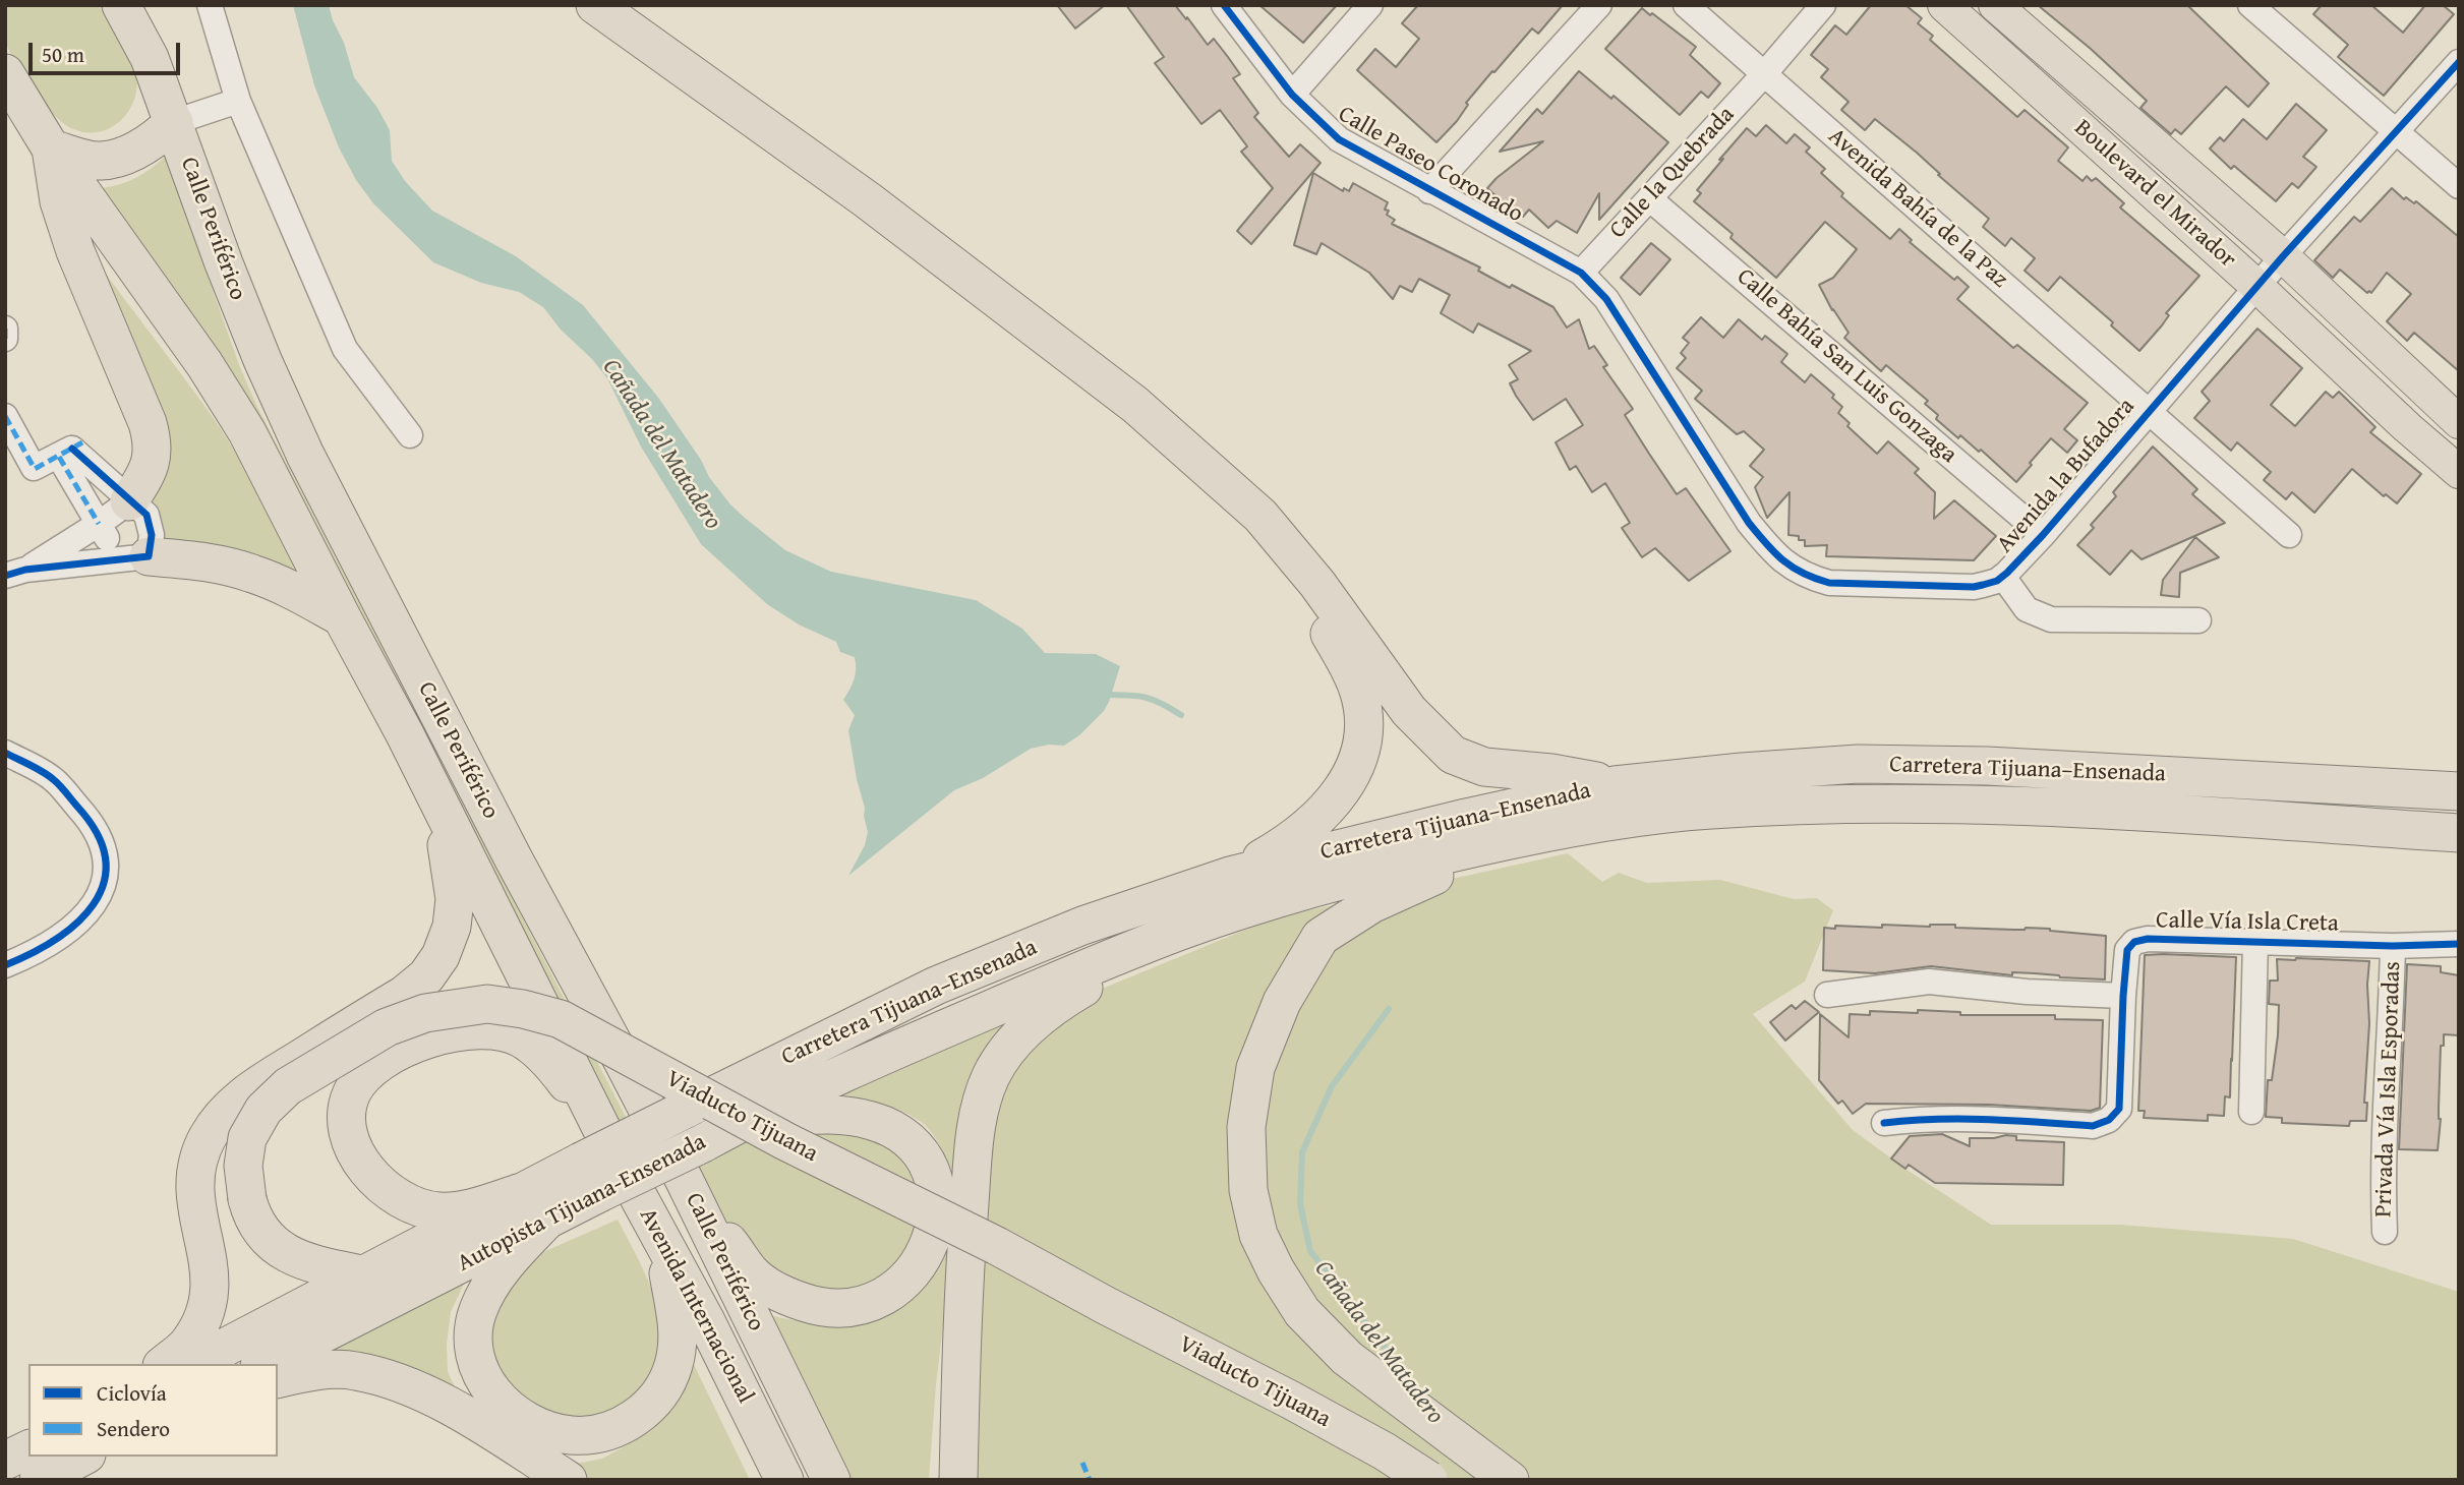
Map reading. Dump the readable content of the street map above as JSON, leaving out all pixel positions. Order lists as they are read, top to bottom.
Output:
{
  "streets": {
    "highway": [
      "Calle Periférico",
      "Carretera Tijuana–Ensenada",
      "Viaducto Tijuana",
      "Autopista Tijuana-Ensenada",
      "Avenida Internacional"
    ],
    "main road": ["Boulevard el Mirador"],
    "street": [
      "Calle Paseo Coronado",
      "Calle la Quebrada",
      "Avenida Bahía de la Paz",
      "Calle Bahía San Luis Gonzaga",
      "Avenida la Bufadora",
      "Calle Vía Isla Creta",
      "Privada Vía Isla Esporadas"
    ]
  },
  "crossings": [
    ["Calle Paseo Coronado", "Calle la Quebrada"],
    ["Calle Paseo Coronado", "Avenida la Bufadora"],
    ["Calle la Quebrada", "Avenida Bahía de la Paz"],
    ["Calle la Quebrada", "Calle Bahía San Luis Gonzaga"],
    ["Calle la Quebrada", "Avenida la Bufadora"],
    ["Boulevard el Mirador", "Avenida la Bufadora"],
    ["Avenida Bahía de la Paz", "Avenida la Bufadora"],
    ["Calle Periférico", "Carretera Tijuana–Ensenada"],
    ["Calle Periférico", "Autopista Tijuana-Ensenada"],
    ["Calle Periférico", "Avenida Internacional"],
    ["Calle Bahía San Luis Gonzaga", "Avenida la Bufadora"],
    ["Carretera Tijuana–Ensenada", "Autopista Tijuana-Ensenada"],
    ["Carretera Tijuana–Ensenada", "Avenida Internacional"],
    ["Calle Vía Isla Creta", "Privada Vía Isla Esporadas"],
    ["Viaducto Tijuana", "Autopista Tijuana-Ensenada"],
    ["Autopista Tijuana-Ensenada", "Avenida Internacional"]
  ],
  "water": ["Cañada del Matadero"],
  "legend": ["Ciclovía", "Sendero"],
  "scale_bar": "50 m"
}
